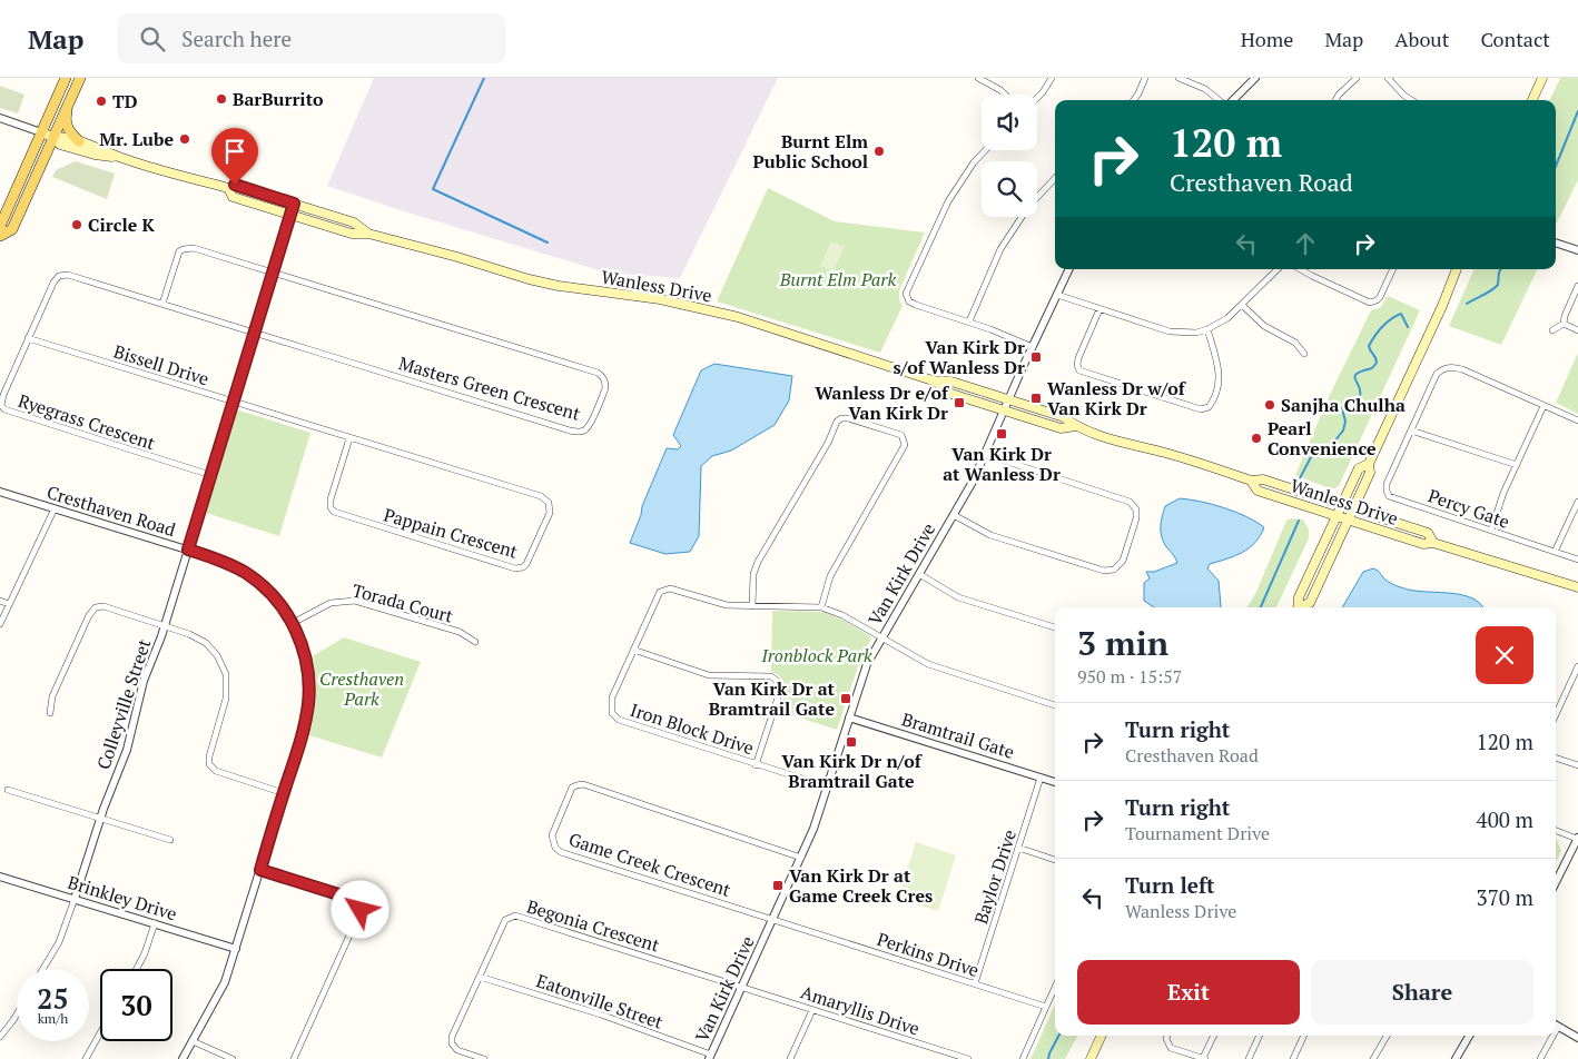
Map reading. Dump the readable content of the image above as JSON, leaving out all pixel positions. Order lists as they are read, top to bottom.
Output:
{
  "streets": {
    "main road": ["Wanless Drive"],
    "street": [
      "Bissell Drive",
      "Masters Green Crescent",
      "Ryegrass Crescent",
      "Percy Gate",
      "Cresthaven Road",
      "Pappain Crescent",
      "Van Kirk Drive",
      "Torada Court",
      "Colleyville Street",
      "Iron Block Drive",
      "Bramtrail Gate",
      "Game Creek Crescent",
      "Baylor Drive",
      "Brinkley Drive",
      "Begonia Crescent",
      "Perkins Drive",
      "Eatonville Street",
      "Amaryllis Drive"
    ]
  },
  "crossings": [
    ["Wanless Drive", "Van Kirk Drive"],
    ["Wanless Drive", "Colleyville Street"],
    ["Bissell Drive", "Ryegrass Crescent"],
    ["Bissell Drive", "Pappain Crescent"],
    ["Bissell Drive", "Colleyville Street"],
    ["Masters Green Crescent", "Ryegrass Crescent"],
    ["Masters Green Crescent", "Colleyville Street"],
    ["Ryegrass Crescent", "Colleyville Street"],
    ["Cresthaven Road", "Torada Court"],
    ["Cresthaven Road", "Colleyville Street"],
    ["Cresthaven Road", "Brinkley Drive"],
    ["Van Kirk Drive", "Iron Block Drive"],
    ["Van Kirk Drive", "Bramtrail Gate"],
    ["Van Kirk Drive", "Game Creek Crescent"],
    ["Van Kirk Drive", "Begonia Crescent"],
    ["Van Kirk Drive", "Perkins Drive"],
    ["Van Kirk Drive", "Eatonville Street"],
    ["Van Kirk Drive", "Amaryllis Drive"],
    ["Colleyville Street", "Brinkley Drive"],
    ["Bramtrail Gate", "Baylor Drive"],
    ["Game Creek Crescent", "Perkins Drive"],
    ["Baylor Drive", "Perkins Drive"],
    ["Begonia Crescent", "Eatonville Street"],
    ["Begonia Crescent", "Amaryllis Drive"]
  ],
  "parks": ["Burnt Elm Park", "Ironblock Park", "Cresthaven Park"],
  "places": {
    "other": [
      "BarBurrito",
      "TD",
      "Mr. Lube",
      "Burnt Elm Public School",
      "Circle K",
      "Sanjha Chulha",
      "Pearl Convenience"
    ],
    "transit": [
      "Van Kirk Dr s/of Wanless Dr",
      "Wanless Dr w/of Van Kirk Dr",
      "Wanless Dr e/of Van Kirk Dr",
      "Van Kirk Dr at Wanless Dr",
      "Van Kirk Dr at Bramtrail Gate",
      "Van Kirk Dr n/of Bramtrail Gate",
      "Van Kirk Dr at Game Creek Cres"
    ]
  },
  "page": {
    "header": "Map",
    "search": "Search here",
    "nav": [
      "Home",
      "Map",
      "About",
      "Contact"
    ],
    "turn": ["120 m", "Cresthaven Road"],
    "heading": ["3 min", "950 m · 15:57"],
    "list": [
      {
        "name": "Turn right",
        "note": "Cresthaven Road",
        "value": "120 m"
      },
      {
        "name": "Turn right",
        "note": "Tournament Drive",
        "value": "400 m"
      },
      {
        "name": "Turn left",
        "note": "Wanless Drive",
        "value": "370 m"
      }
    ],
    "buttons": ["Exit", "Share"],
    "speed": "25 km/h",
    "limit": "30"
  }
}
